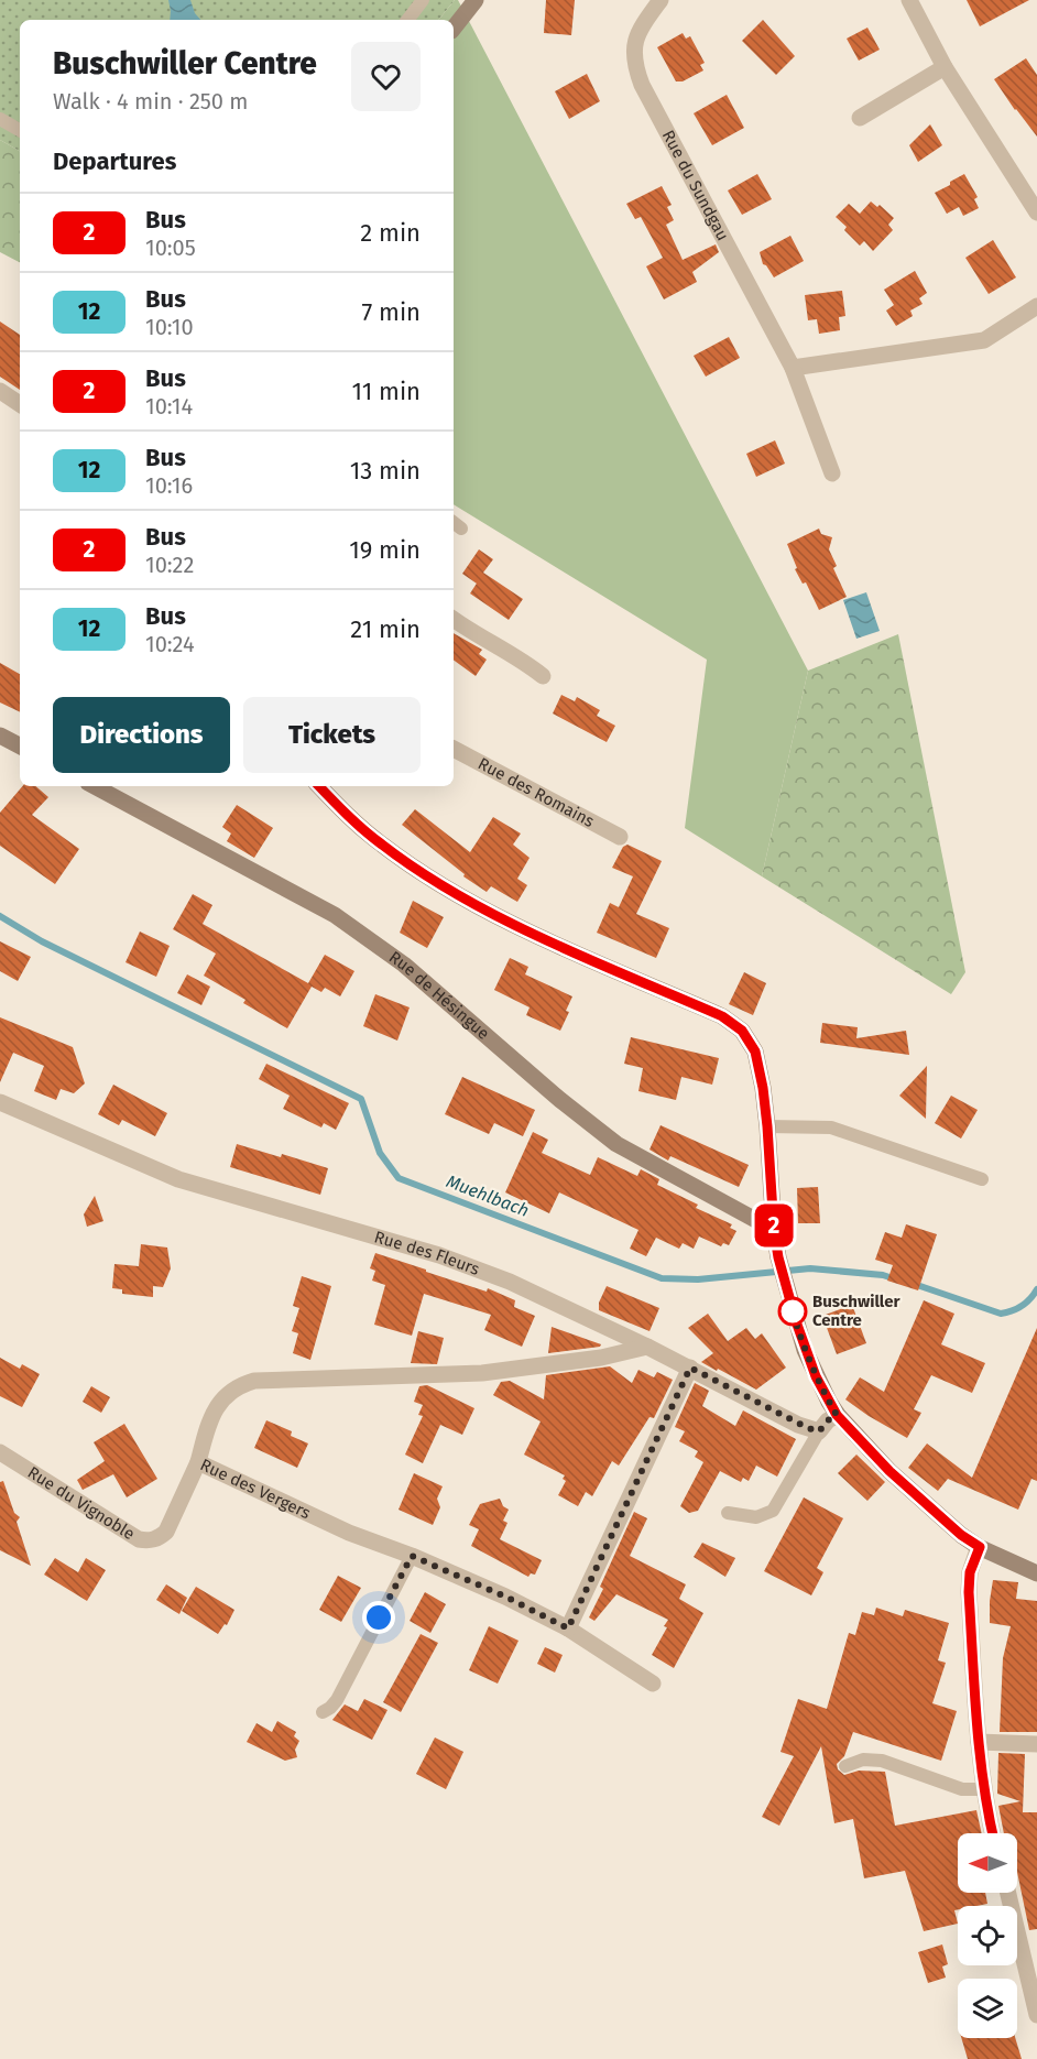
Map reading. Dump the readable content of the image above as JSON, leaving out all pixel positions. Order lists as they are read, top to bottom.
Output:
{
  "streets": {
    "street": [
      "Rue du Sundgau",
      "Rue des Romains",
      "Rue de Hésingue",
      "Rue des Fleurs",
      "Rue des Vergers",
      "Rue du Vignoble"
    ]
  },
  "crossings": [
    ["Rue des Fleurs", "Rue des Vergers"],
    ["Rue des Vergers", "Rue du Vignoble"]
  ],
  "water": ["Muehlbach"],
  "places": ["Buschwiller Centre"],
  "lines": ["bus line 2"],
  "north": "left",
  "page": {
    "on_map": "2",
    "heading": [
      ["Buschwiller Centre", "Walk · 4 min · 250 m"],
      "Departures"
    ],
    "list": [
      {
        "mark": "2",
        "name": "Bus",
        "note": "10:05",
        "value": "2 min"
      },
      {
        "mark": "12",
        "name": "Bus",
        "note": "10:10",
        "value": "7 min"
      },
      {
        "mark": "2",
        "name": "Bus",
        "note": "10:14",
        "value": "11 min"
      },
      {
        "mark": "12",
        "name": "Bus",
        "note": "10:16",
        "value": "13 min"
      },
      {
        "mark": "2",
        "name": "Bus",
        "note": "10:22",
        "value": "19 min"
      },
      {
        "mark": "12",
        "name": "Bus",
        "note": "10:24",
        "value": "21 min"
      }
    ],
    "buttons": ["Directions", "Tickets"]
  }
}
